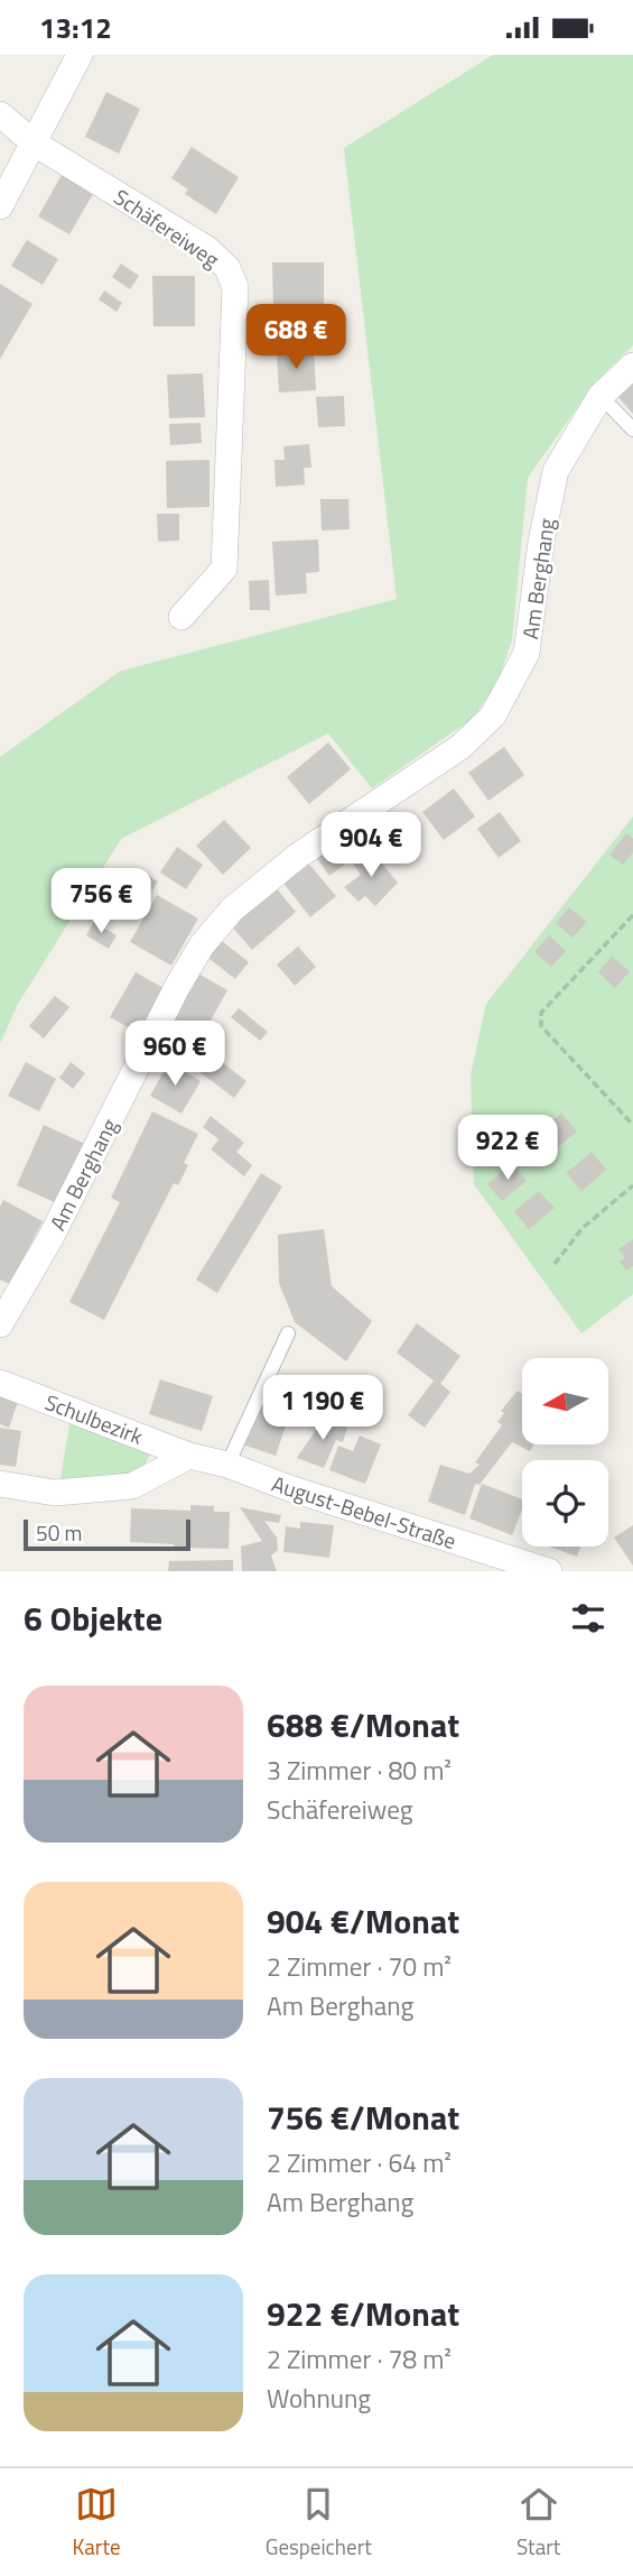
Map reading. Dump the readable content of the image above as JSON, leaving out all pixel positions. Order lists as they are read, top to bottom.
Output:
{
  "streets": {
    "street": [
      "Schäfereiweg",
      "Am Berghang",
      "Schulbezirk",
      "August-Bebel-Straße"
    ]
  },
  "crossings": [
    ["Schulbezirk", "August-Bebel-Straße"]
  ],
  "scale_bar": "50 m",
  "north": "left",
  "page": {
    "status": "13:12",
    "price": [
      "688 €",
      "904 €",
      "756 €",
      "960 €",
      "922 €",
      "1 190 €"
    ],
    "scale": "50 m",
    "heading": "6 Objekte",
    "list": [
      {
        "name": "688 €/Monat",
        "note": "3 Zimmer · 80 m² · Schäfereiweg"
      },
      {
        "name": "904 €/Monat",
        "note": "2 Zimmer · 70 m² · Am Berghang"
      },
      {
        "name": "756 €/Monat",
        "note": "2 Zimmer · 64 m² · Am Berghang"
      },
      {
        "name": "922 €/Monat",
        "note": "2 Zimmer · 78 m² · Wohnung"
      }
    ],
    "tabs": ["Karte", "Gespeichert", "Start"]
  }
}
